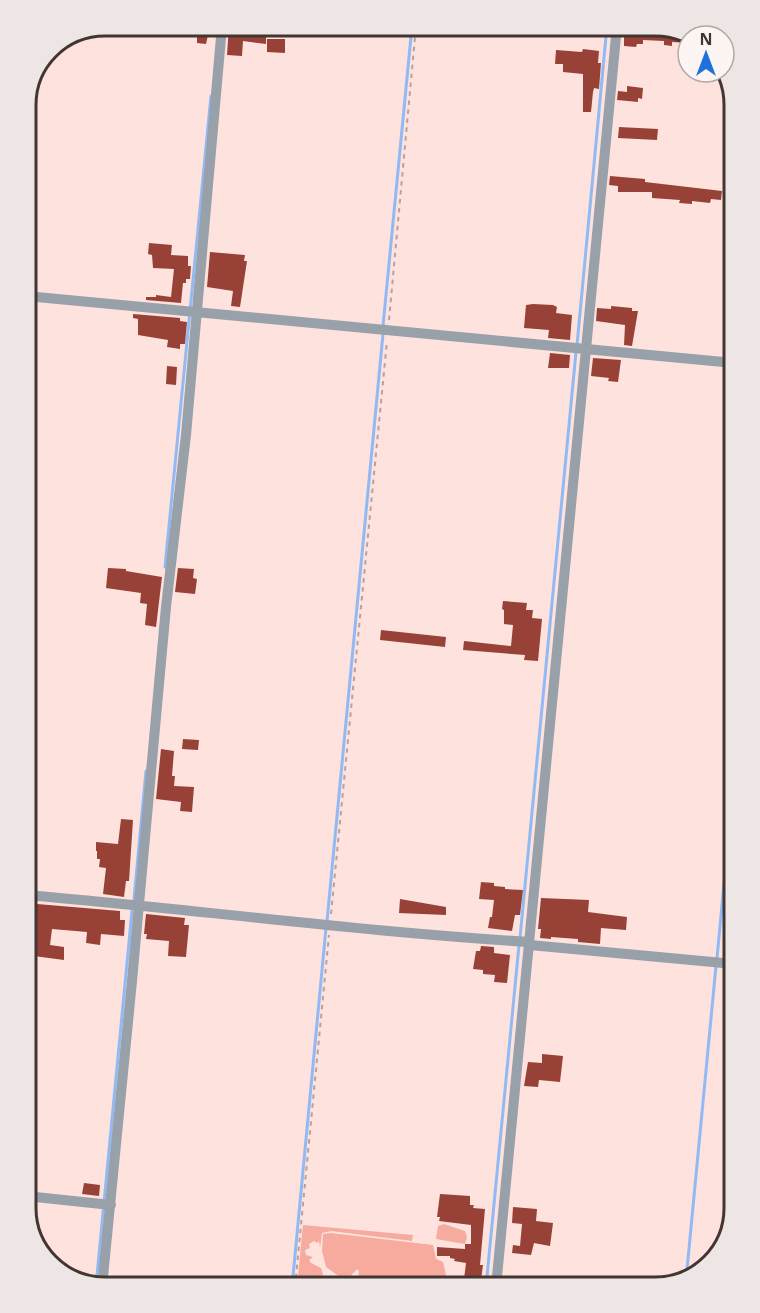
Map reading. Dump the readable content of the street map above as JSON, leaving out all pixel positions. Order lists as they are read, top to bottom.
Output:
{
  "north": "top"
}
